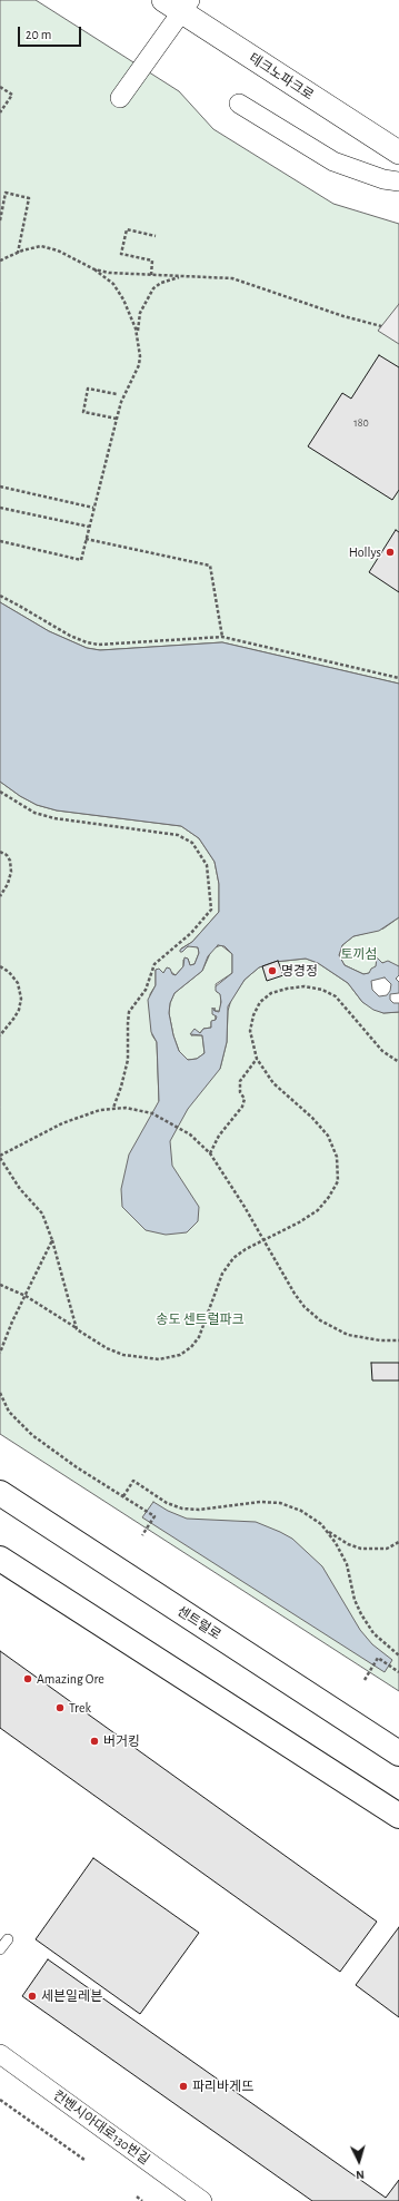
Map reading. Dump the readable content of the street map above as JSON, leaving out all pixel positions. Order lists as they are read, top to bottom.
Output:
{
  "streets": {
    "main road": ["센트럴로"],
    "street": ["테크노파크로", "컨벤시아대로130번길"]
  },
  "parks": ["토끼섬", "송도 센트럴파크"],
  "places": [
    "Hollys",
    "명경정",
    "Amazing Ore",
    "Trek",
    "버거킹",
    "세븐일레븐",
    "파리바게뜨"
  ],
  "house_numbers": ["180"],
  "scale_bar": "20 m",
  "north": "bottom"
}
